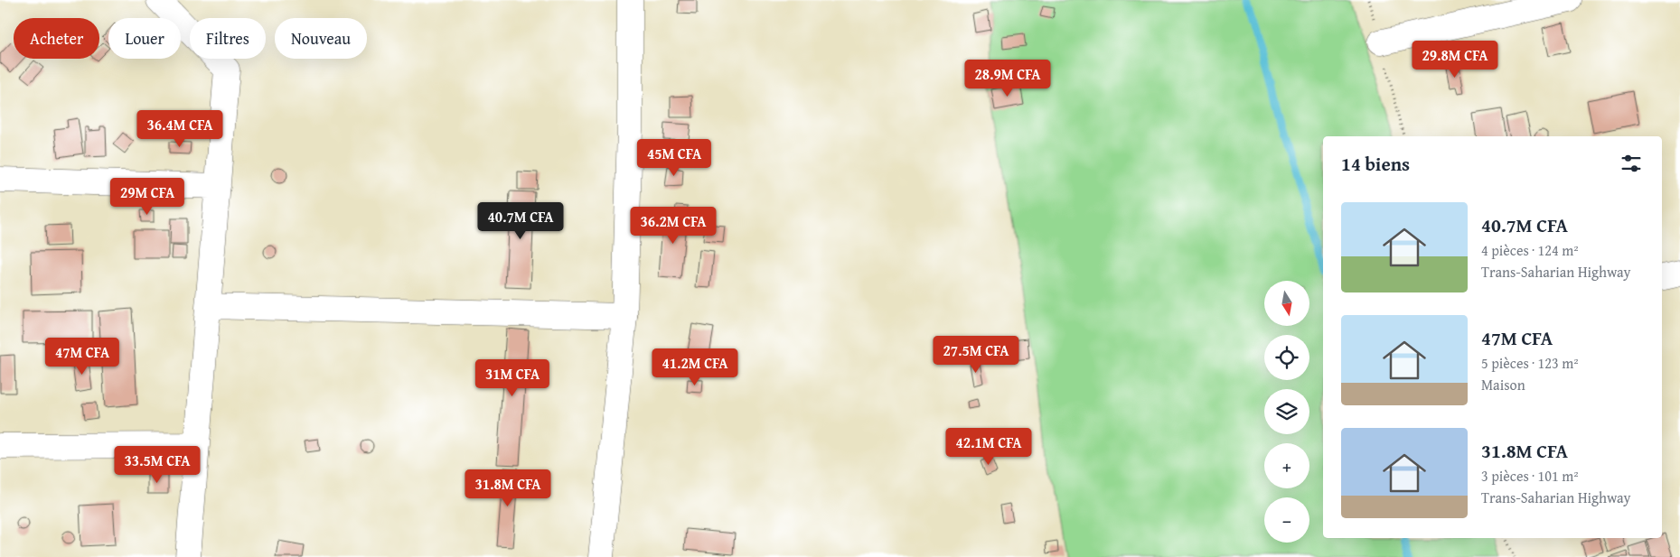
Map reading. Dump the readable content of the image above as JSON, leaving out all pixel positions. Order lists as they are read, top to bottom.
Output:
{
  "north": "bottom",
  "page": {
    "chip": [
      "Acheter",
      "Louer",
      "Filtres",
      "Nouveau"
    ],
    "price": [
      "29.8M CFA",
      "28.9M CFA",
      "36.4M CFA",
      "45M CFA",
      "29M CFA",
      "40.7M CFA",
      "36.2M CFA",
      "27.5M CFA",
      "47M CFA",
      "41.2M CFA",
      "31M CFA",
      "42.1M CFA",
      "33.5M CFA",
      "31.8M CFA"
    ],
    "heading": "14 biens",
    "list": [
      {
        "name": "40.7M CFA",
        "note": "4 pièces · 124 m² · Trans-Saharian Highway"
      },
      {
        "name": "47M CFA",
        "note": "5 pièces · 123 m² · Maison"
      },
      {
        "name": "31.8M CFA",
        "note": "3 pièces · 101 m² · Trans-Saharian Highway"
      }
    ],
    "map_buttons": ["+", "−"]
  }
}
